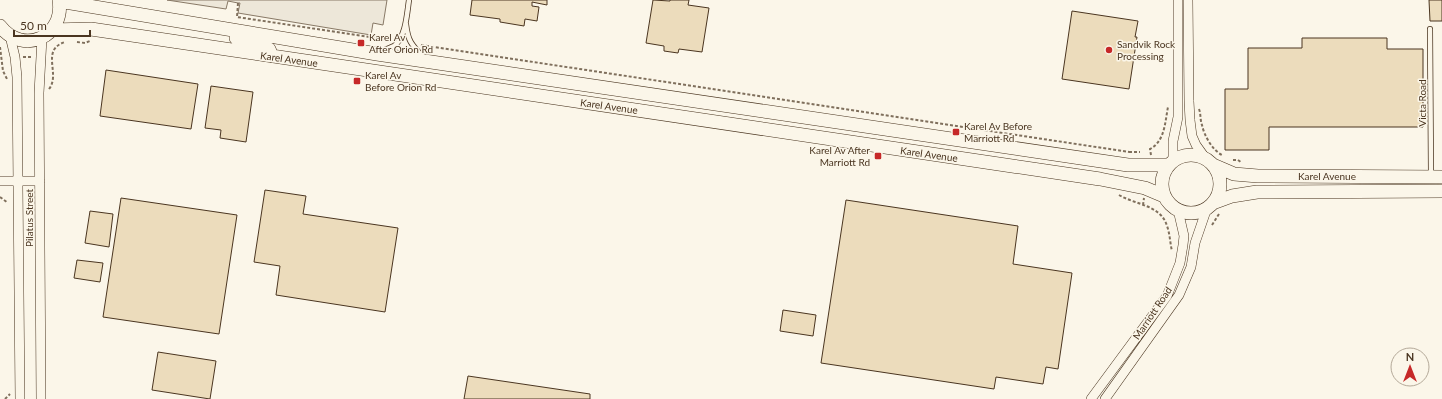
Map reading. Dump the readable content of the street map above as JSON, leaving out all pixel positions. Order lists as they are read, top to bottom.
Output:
{
  "streets": {
    "main road": ["Karel Avenue"],
    "street": ["Pilatus Street", "Marriott Road"],
    "lane": ["Victa Road"]
  },
  "crossings": [
    ["Karel Avenue", "Victa Road"],
    ["Karel Avenue", "Pilatus Street"],
    ["Karel Avenue", "Marriott Road"]
  ],
  "places": {
    "transit": [
      "Karel Av After Orion Rd",
      "Karel Av Before Orion Rd",
      "Karel Av Before Marriott Rd",
      "Karel Av After Marriott Rd"
    ],
    "other": ["Sandvik Rock Processing"]
  },
  "scale_bar": "50 m",
  "north": "top"
}
